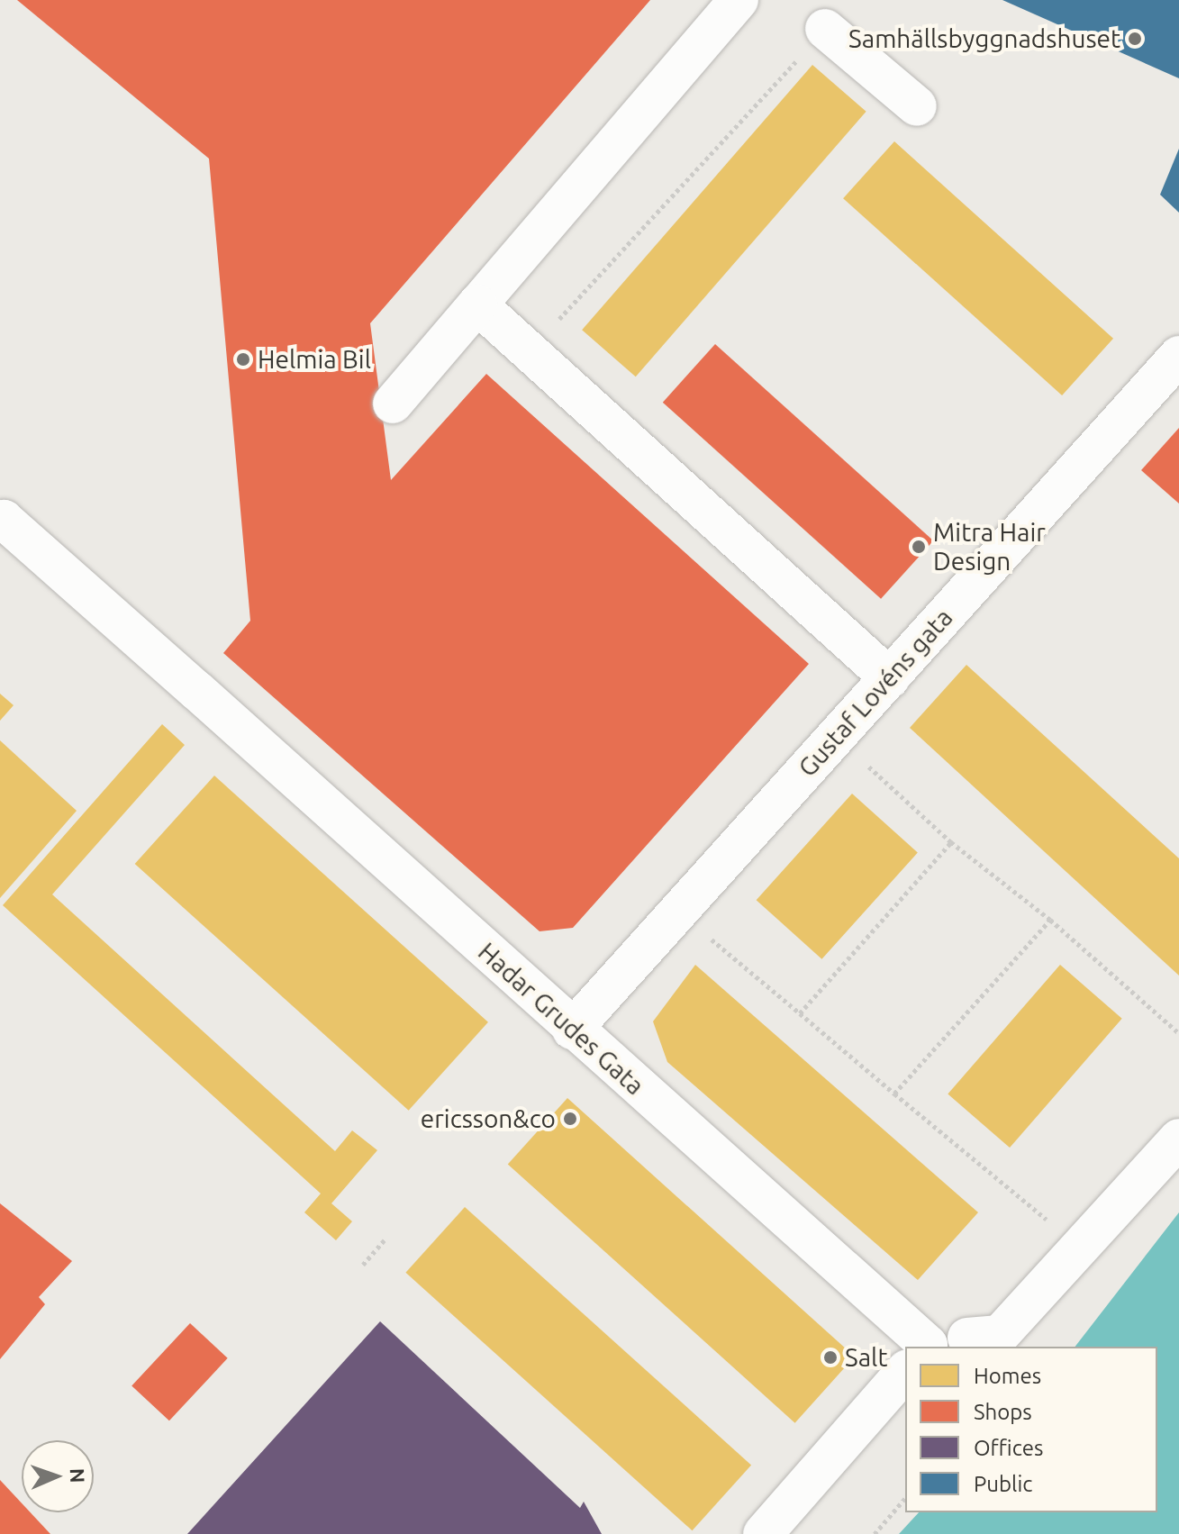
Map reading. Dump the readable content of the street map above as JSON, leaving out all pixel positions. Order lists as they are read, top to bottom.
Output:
{
  "streets": {
    "street": ["Gustaf Lovéns gata", "Hadar Grudes Gata"]
  },
  "crossings": [
    ["Gustaf Lovéns gata", "Hadar Grudes Gata"]
  ],
  "places": [
    "Samhällsbyggnadshuset",
    "Helmia Bil",
    "Mitra Hair Design",
    "ericsson&co",
    "Salt"
  ],
  "legend": [
    "Homes",
    "Shops",
    "Offices",
    "Public"
  ],
  "north": "right"
}
